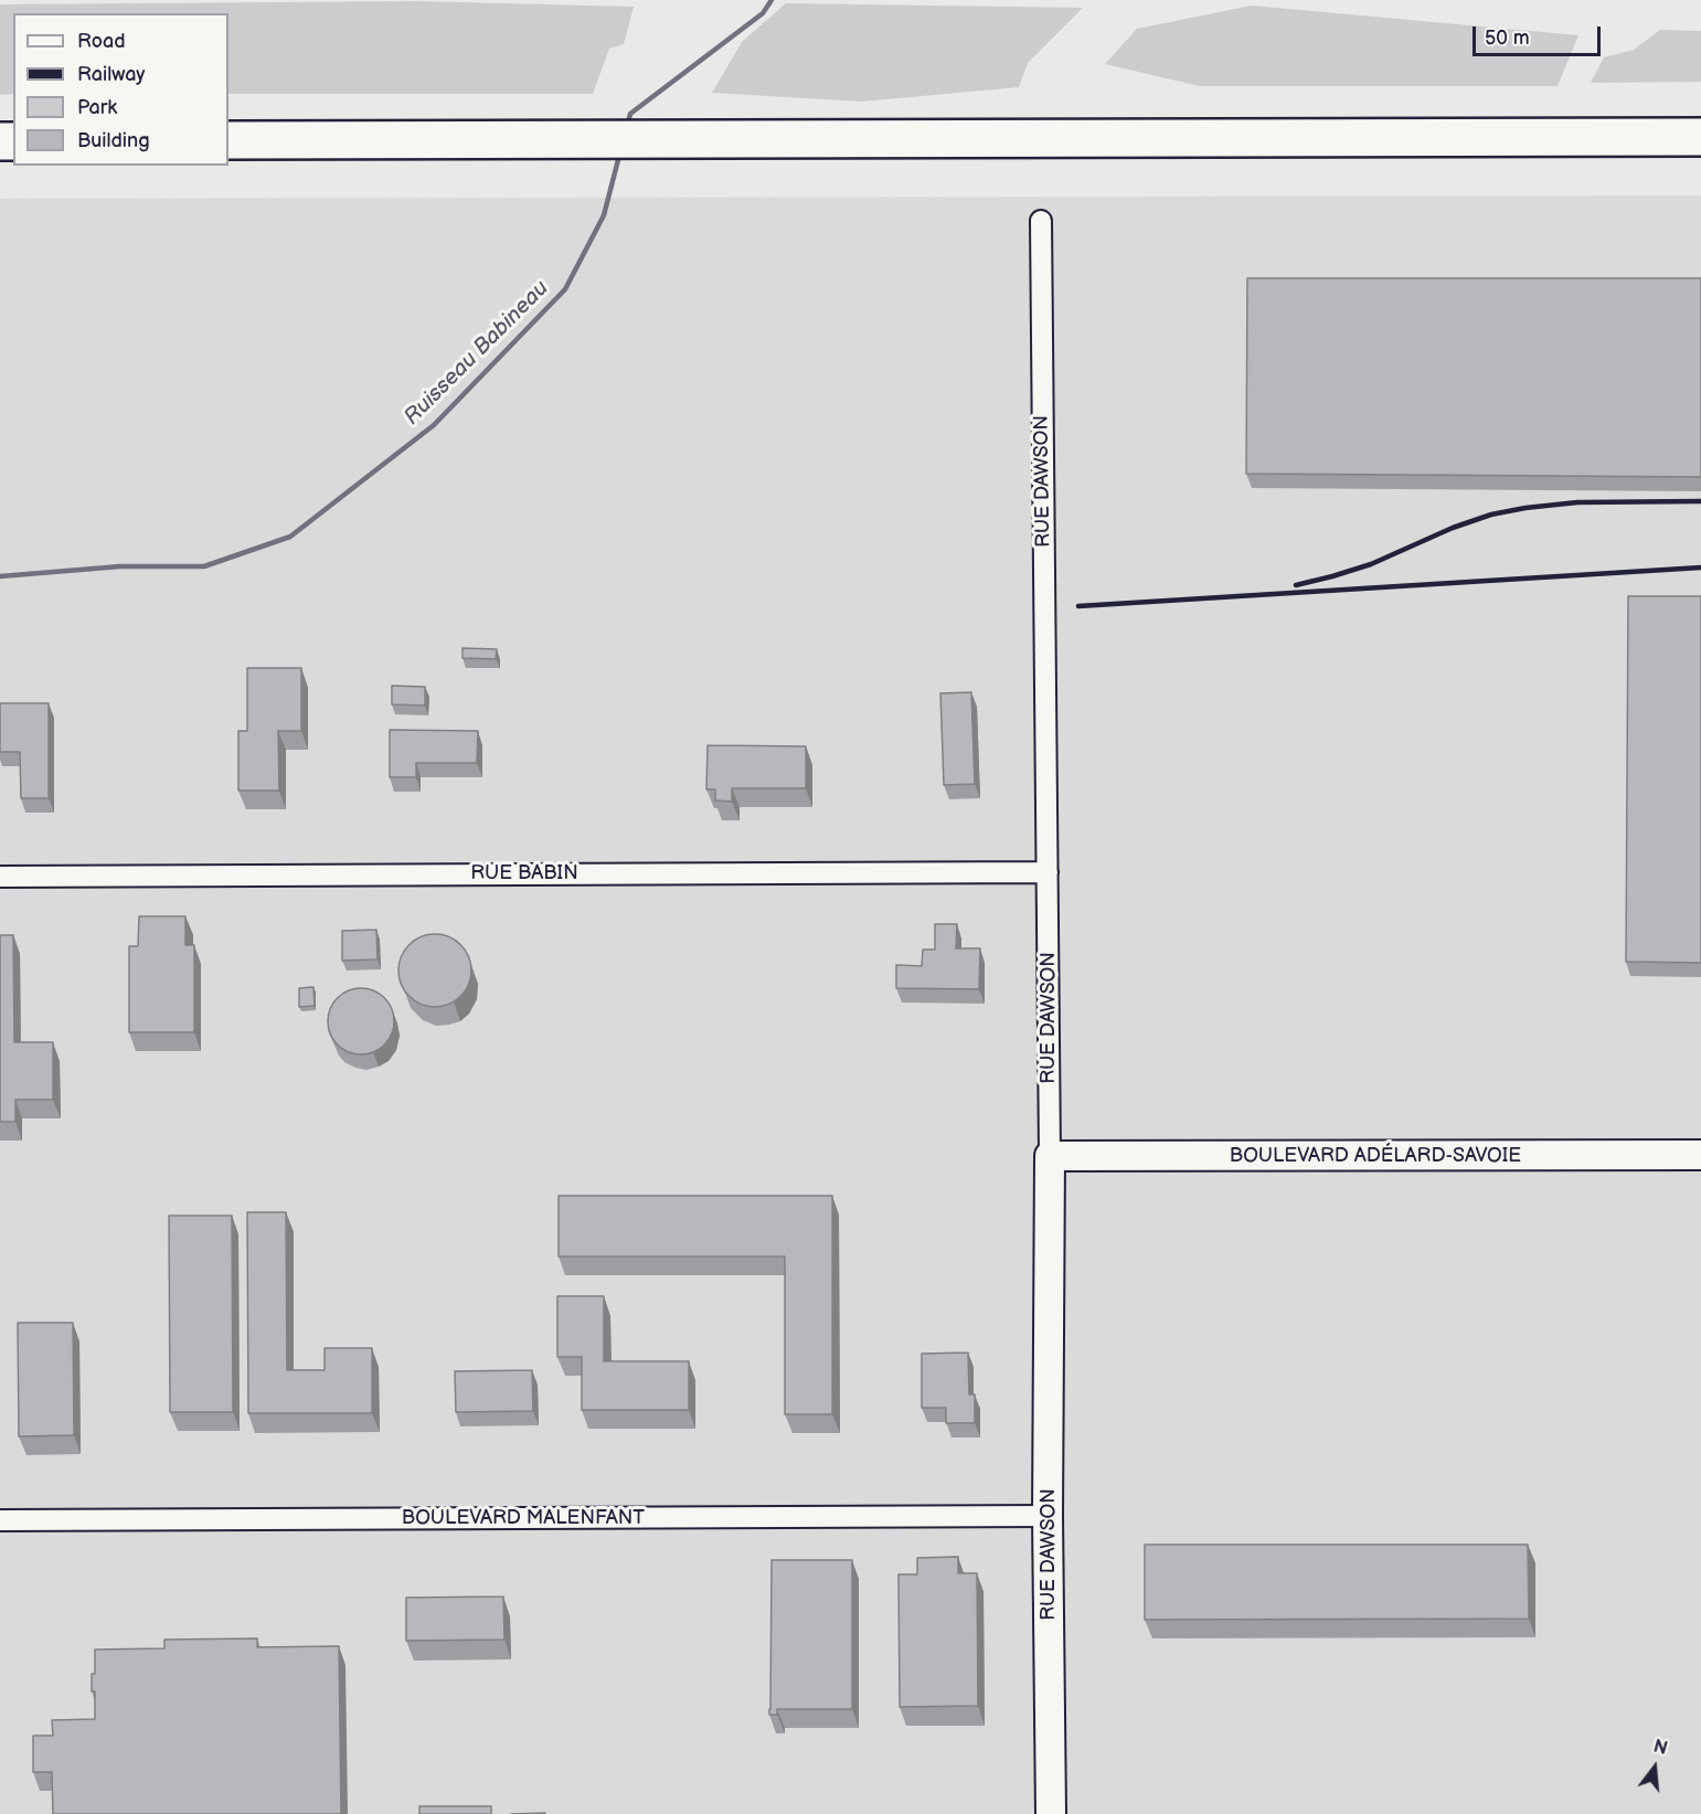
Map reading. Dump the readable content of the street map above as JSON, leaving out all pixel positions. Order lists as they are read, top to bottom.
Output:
{
  "streets": {
    "street": [
      "RUE DAWSON",
      "RUE BABIN",
      "BOULEVARD ADÉLARD-SAVOIE",
      "BOULEVARD MALENFANT"
    ]
  },
  "crossings": [
    ["RUE DAWSON", "RUE BABIN"],
    ["RUE DAWSON", "BOULEVARD ADÉLARD-SAVOIE"],
    ["RUE DAWSON", "BOULEVARD MALENFANT"]
  ],
  "water": ["Ruisseau Babineau"],
  "legend": [
    "Road",
    "Railway",
    "Park",
    "Building"
  ],
  "scale_bar": "50 m",
  "north": "top"
}
